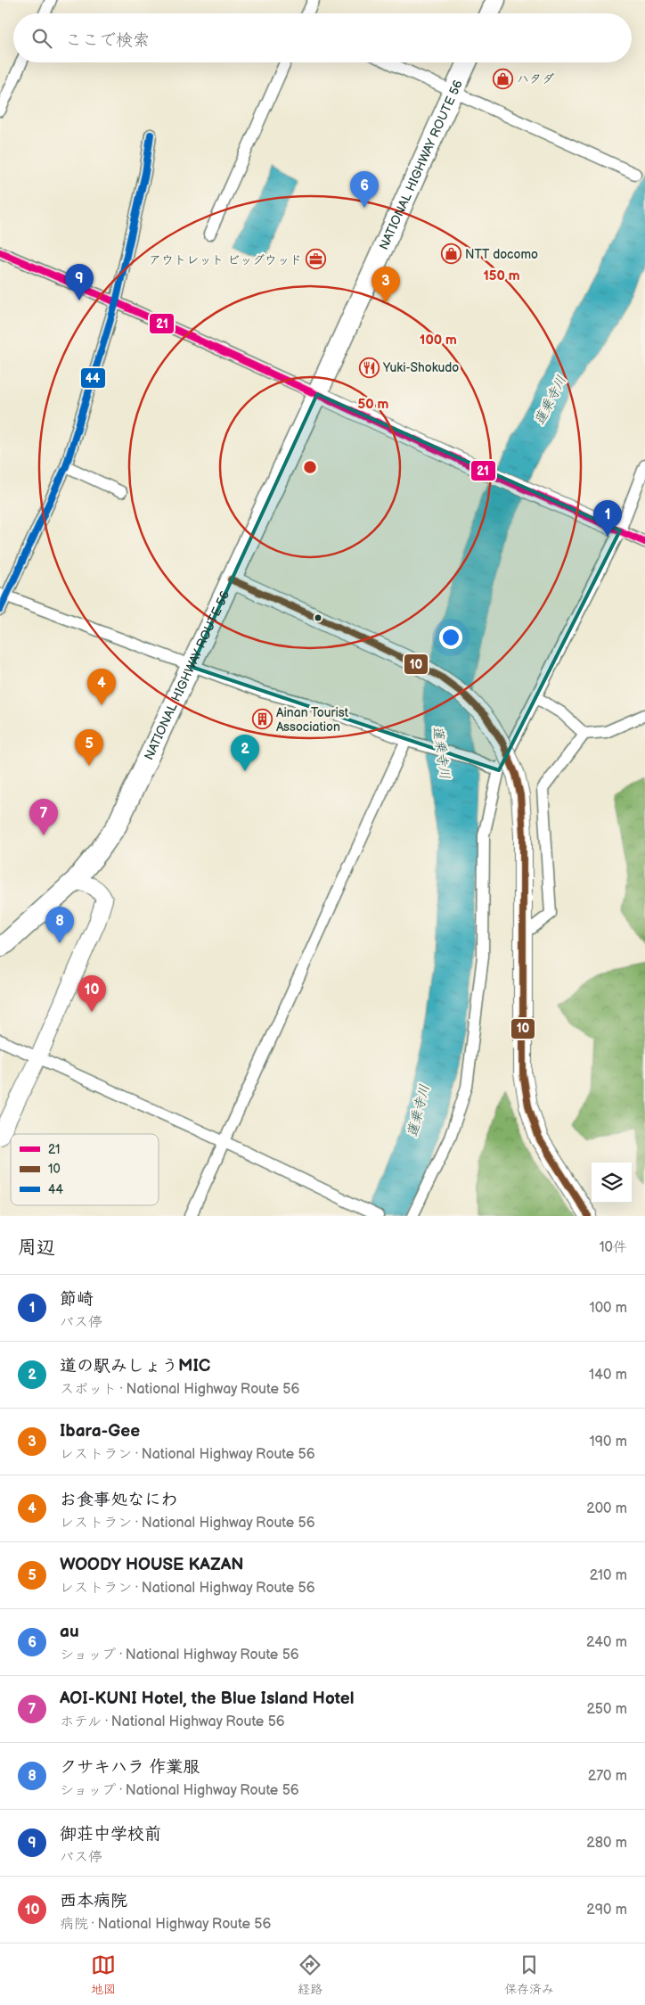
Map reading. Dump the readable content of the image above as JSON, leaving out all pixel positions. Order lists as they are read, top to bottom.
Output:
{
  "streets": {
    "highway": ["NATIONAL HIGHWAY ROUTE 56"]
  },
  "water": ["蓮乗寺川"],
  "places": {
    "shop": ["ハタダ", "NTT docomo"],
    "office": ["アウトレット ビッグウッド"],
    "restaurant": ["Yuki-Shokudo"],
    "building": ["Ainan Tourist Association"]
  },
  "lines": ["transit line 44", "transit line 21", "transit line 10"],
  "legend": ["21", "10", "44"],
  "page": {
    "search": "ここで検索",
    "pins": [
      "6",
      "9",
      "3",
      "1",
      "4",
      "5",
      "2",
      "7",
      "8",
      "10"
    ],
    "heading": ["周辺", "10件"],
    "list": [
      {
        "mark": "1",
        "name": "節崎",
        "note": "バス停",
        "value": "100 m"
      },
      {
        "mark": "2",
        "name": "道の駅みしょうMIC",
        "note": "スポット · National Highway Route 56",
        "value": "140 m"
      },
      {
        "mark": "3",
        "name": "Ibara-Gee",
        "note": "レストラン · National Highway Route 56",
        "value": "190 m"
      },
      {
        "mark": "4",
        "name": "お食事処なにわ",
        "note": "レストラン · National Highway Route 56",
        "value": "200 m"
      },
      {
        "mark": "5",
        "name": "WOODY HOUSE KAZAN",
        "note": "レストラン · National Highway Route 56",
        "value": "210 m"
      },
      {
        "mark": "6",
        "name": "au",
        "note": "ショップ · National Highway Route 56",
        "value": "240 m"
      },
      {
        "mark": "7",
        "name": "AOI-KUNI Hotel, the Blue Island Hotel",
        "note": "ホテル · National Highway Route 56",
        "value": "250 m"
      },
      {
        "mark": "8",
        "name": "クサキハラ 作業服",
        "note": "ショップ · National Highway Route 56",
        "value": "270 m"
      },
      {
        "mark": "9",
        "name": "御荘中学校前",
        "note": "バス停",
        "value": "280 m"
      },
      {
        "mark": "10",
        "name": "西本病院",
        "note": "病院 · National Highway Route 56",
        "value": "290 m"
      }
    ],
    "nav": ["地図", "経路", "保存済み"]
  },
  "rings": ["150 m", "100 m", "50 m"]
}
